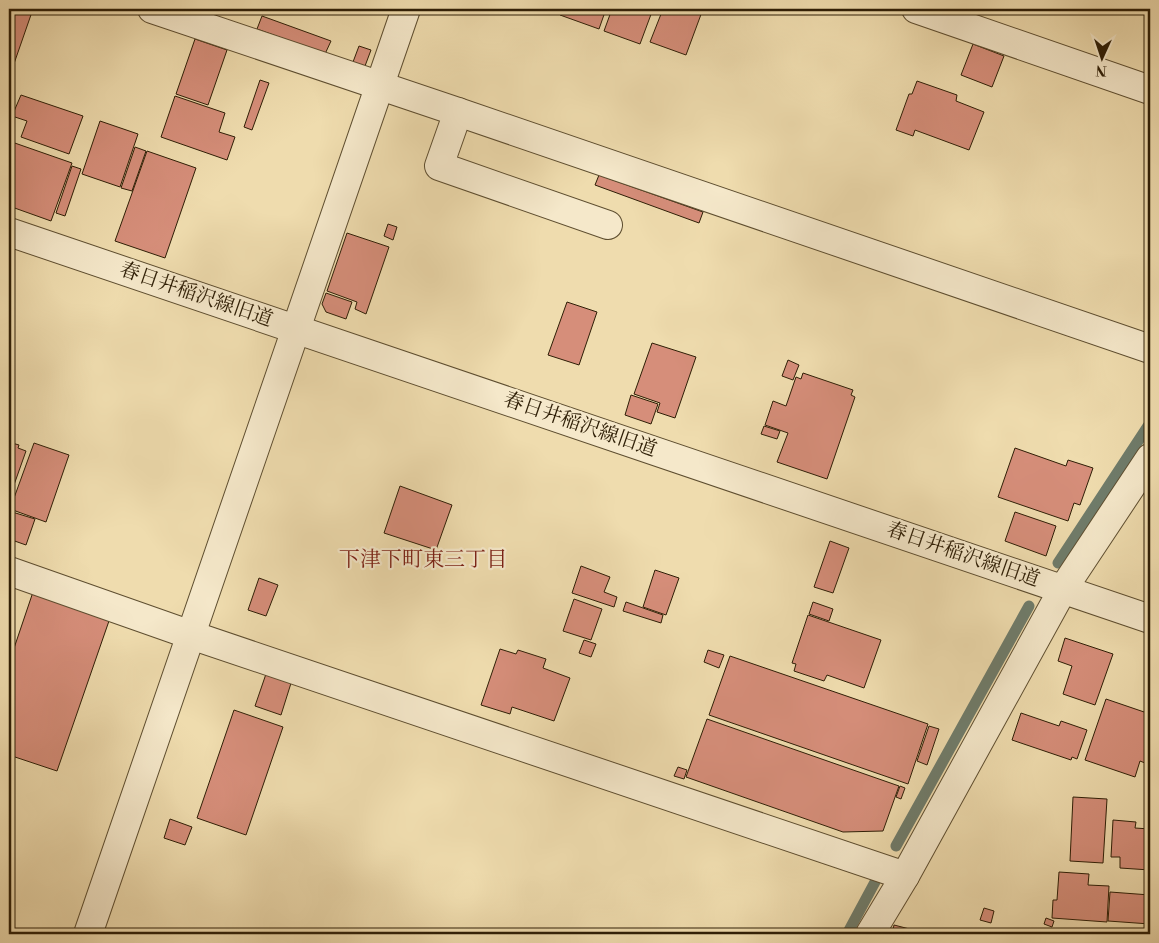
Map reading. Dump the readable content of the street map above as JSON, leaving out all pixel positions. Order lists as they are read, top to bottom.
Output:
{
  "streets": {
    "street": ["春日井稲沢線旧道"]
  },
  "districts": ["下津下町東三丁目"],
  "north": "bottom"
}
